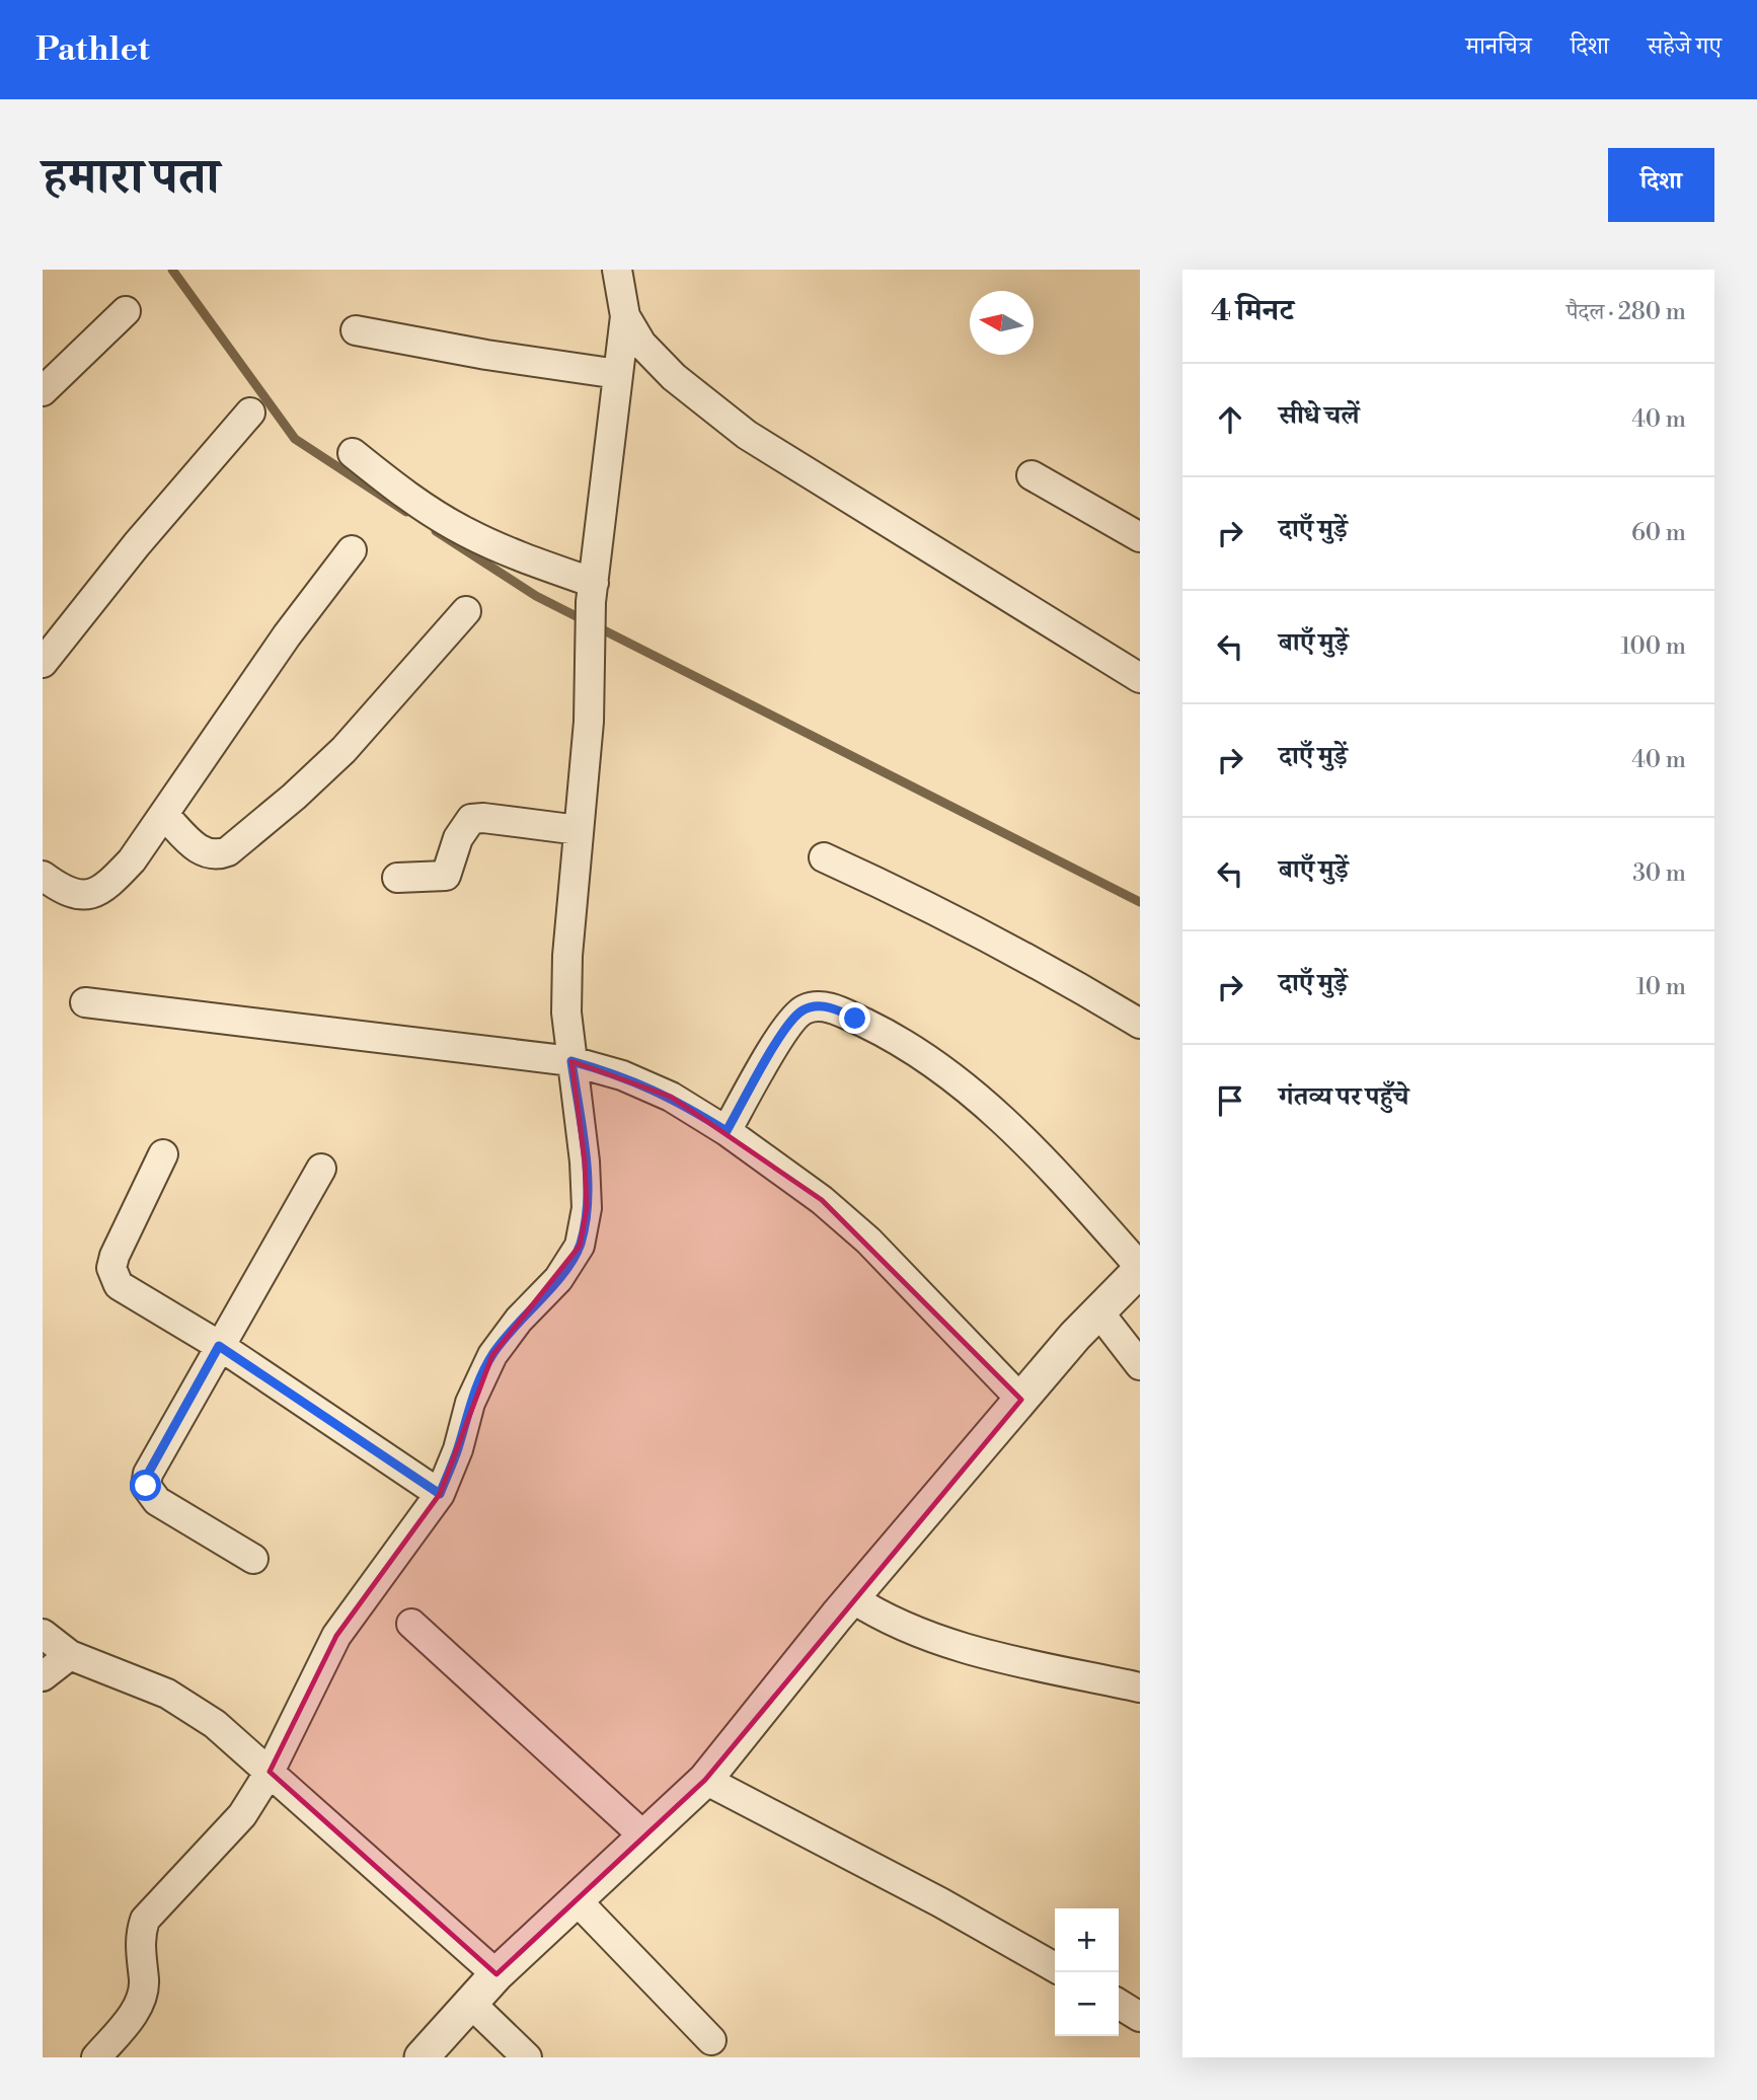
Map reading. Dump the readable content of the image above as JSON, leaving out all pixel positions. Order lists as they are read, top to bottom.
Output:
{
  "north": "left",
  "page": {
    "header": "Pathlet",
    "nav": ["मानचित्र", "दिशा", "सहेजे गए"],
    "title": "हमारा पता",
    "buttons": "दिशा",
    "heading": ["4 मिनट", "पैदल · 280 m"],
    "list": [
      ["सीधे चलें", "40 m"],
      ["दाएँ मुड़ें", "60 m"],
      ["बाएँ मुड़ें", "100 m"],
      ["दाएँ मुड़ें", "40 m"],
      ["बाएँ मुड़ें", "30 m"],
      ["दाएँ मुड़ें", "10 m"],
      "गंतव्य पर पहुँचे"
    ],
    "map_buttons": ["+", "−"]
  }
}
